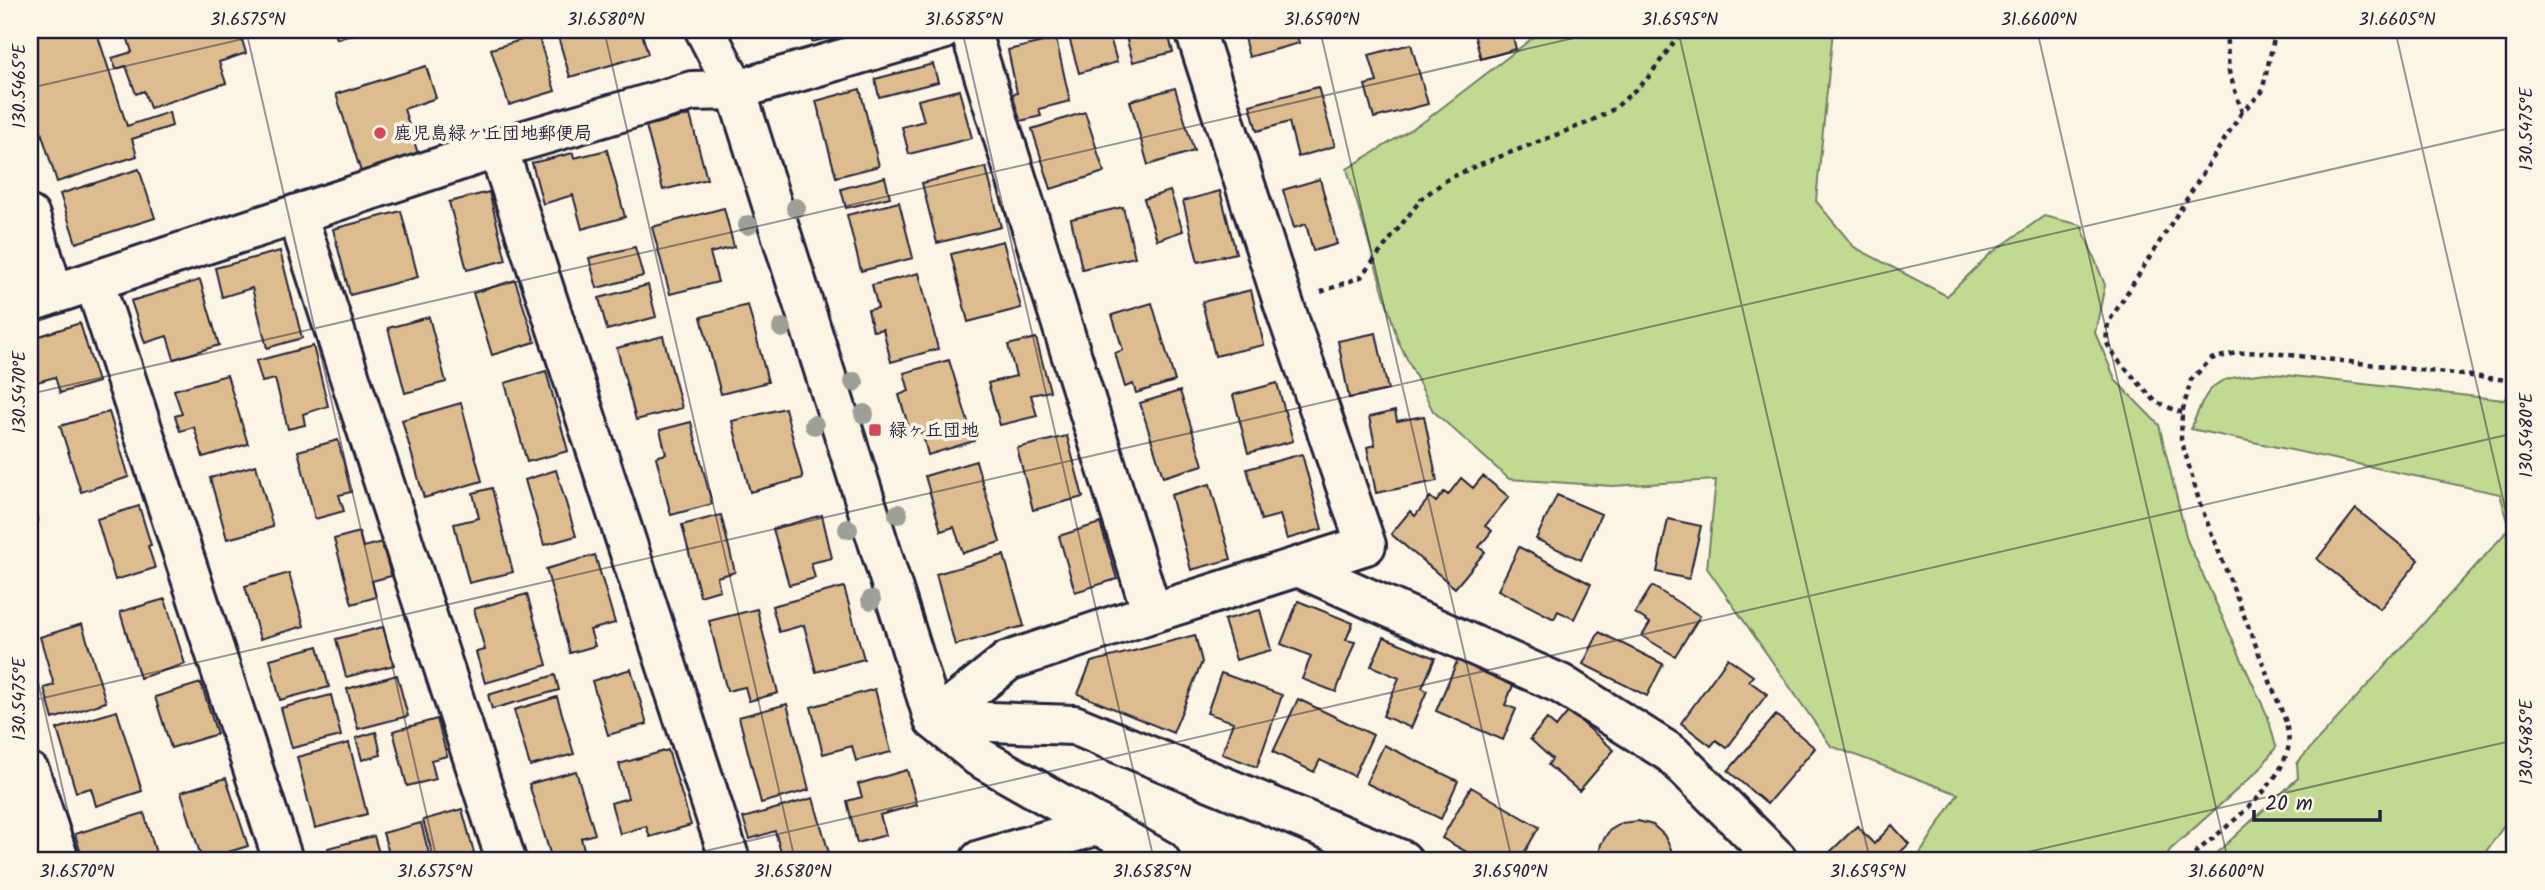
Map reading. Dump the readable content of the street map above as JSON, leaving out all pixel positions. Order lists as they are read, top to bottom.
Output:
{
  "places": {
    "other": ["鹿児島緑ヶ丘団地郵便局"],
    "transit": ["緑ヶ丘団地"]
  },
  "scale_bar": "20 m",
  "coordinates": [
    "31.6575°N",
    "31.6580°N",
    "31.6585°N",
    "31.6590°N",
    "31.6595°N",
    "31.6600°N",
    "31.6605°N",
    "130.5465°E",
    "130.5475°E",
    "130.5470°E",
    "130.5480°E",
    "130.5485°E",
    "31.6570°N"
  ]
}
